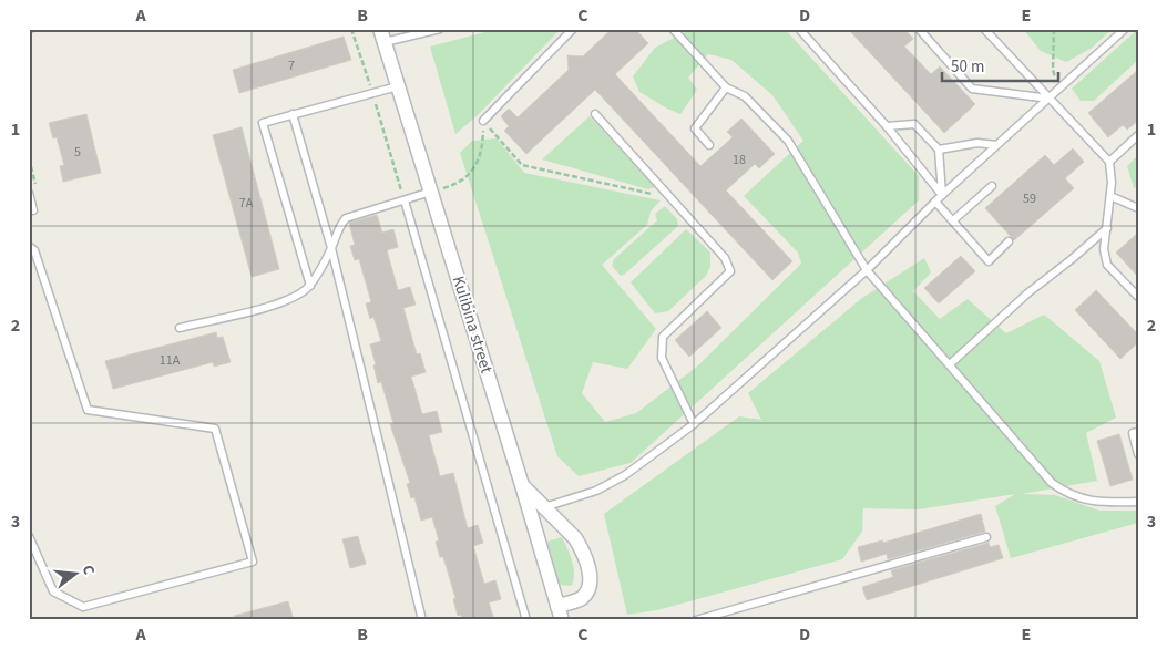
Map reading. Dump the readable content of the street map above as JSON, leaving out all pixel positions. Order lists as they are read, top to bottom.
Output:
{
  "streets": {
    "street": ["Kulibina street"]
  },
  "house_numbers": [
    "7",
    "5",
    "18",
    "59",
    "7А",
    "11А"
  ],
  "scale_bar": "50 m",
  "north": "right",
  "grid": {
    "columns": [
      "A",
      "B",
      "C",
      "D",
      "E"
    ],
    "rows": ["1", "2", "3"]
  }
}
